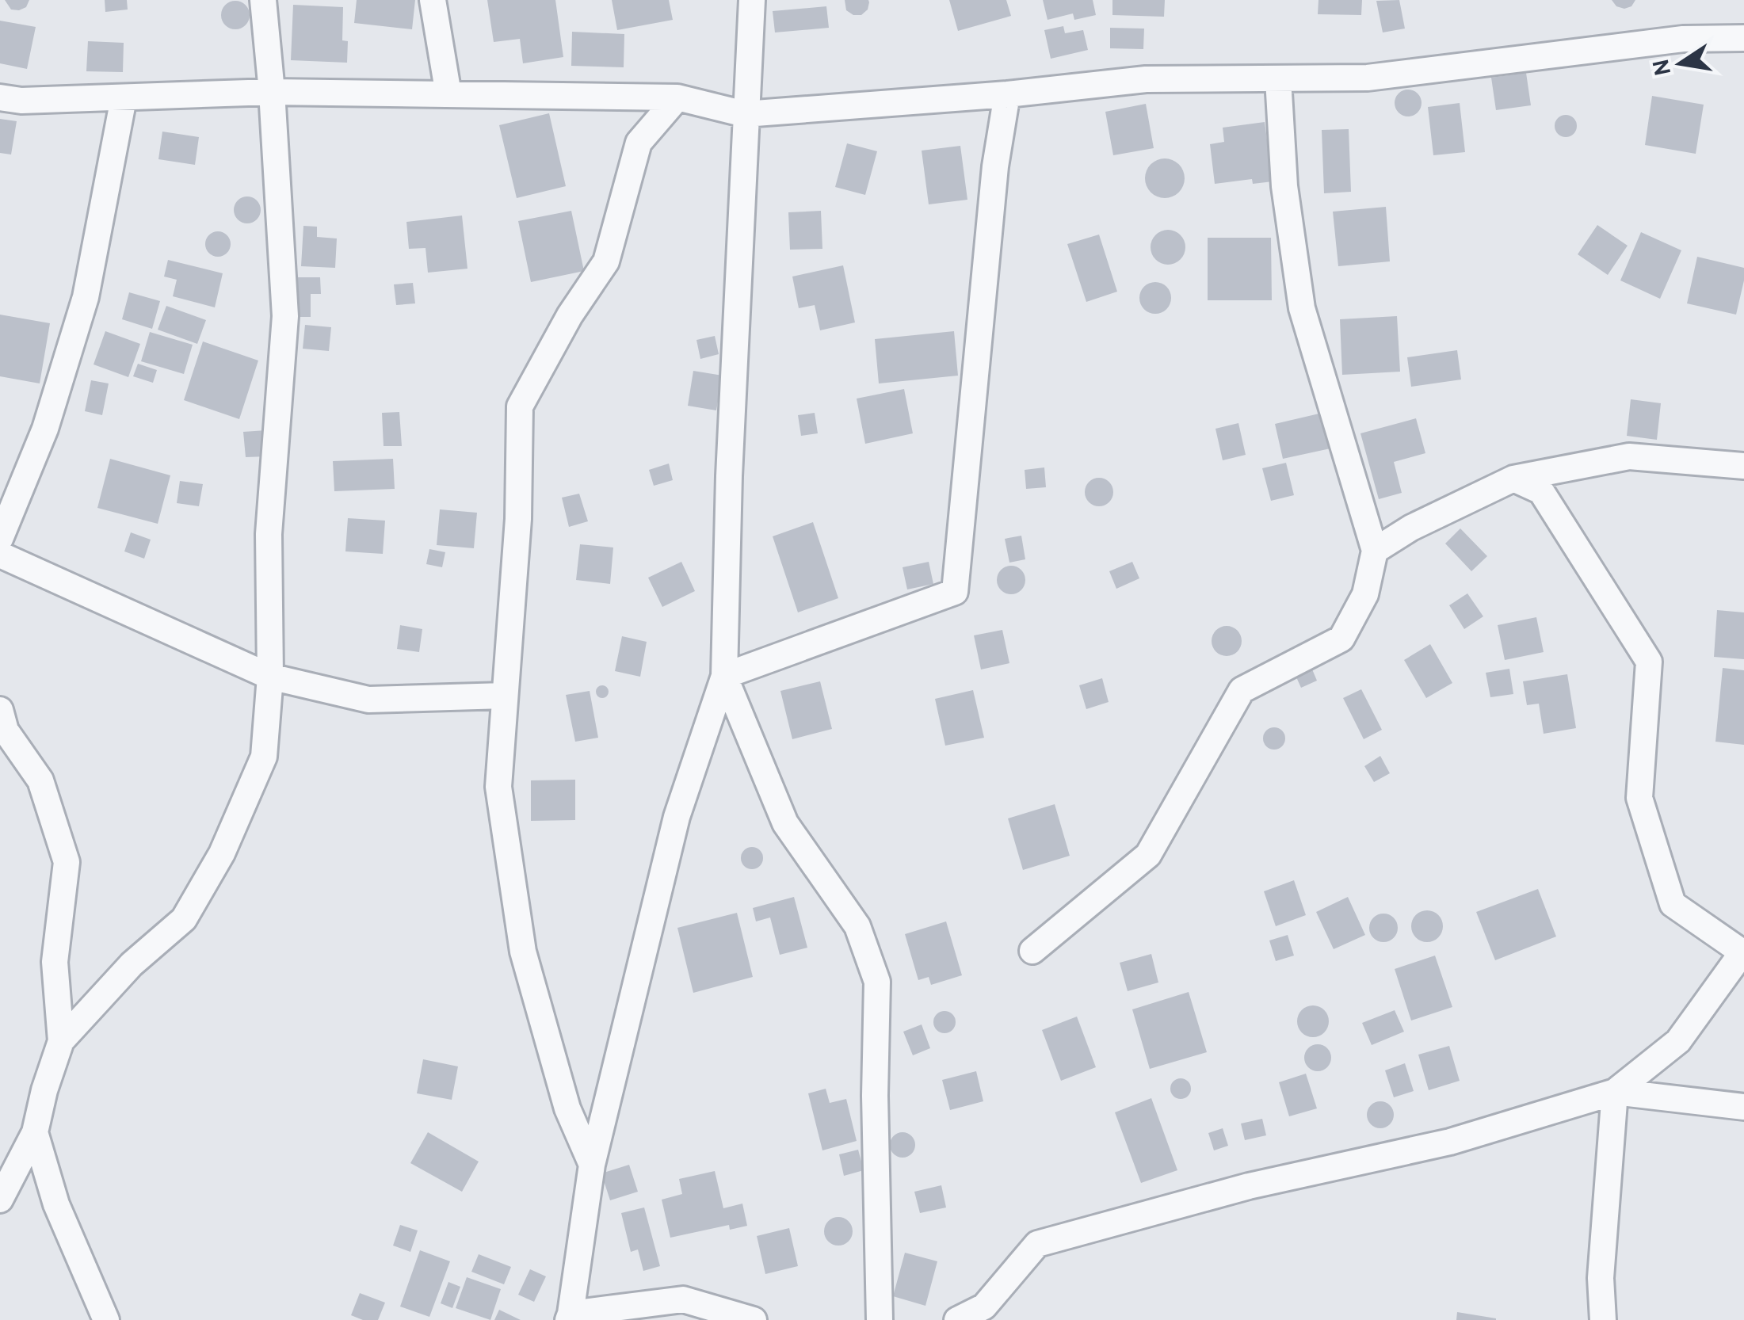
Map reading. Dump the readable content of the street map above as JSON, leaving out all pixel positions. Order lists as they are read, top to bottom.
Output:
{
  "north": "left"
}
